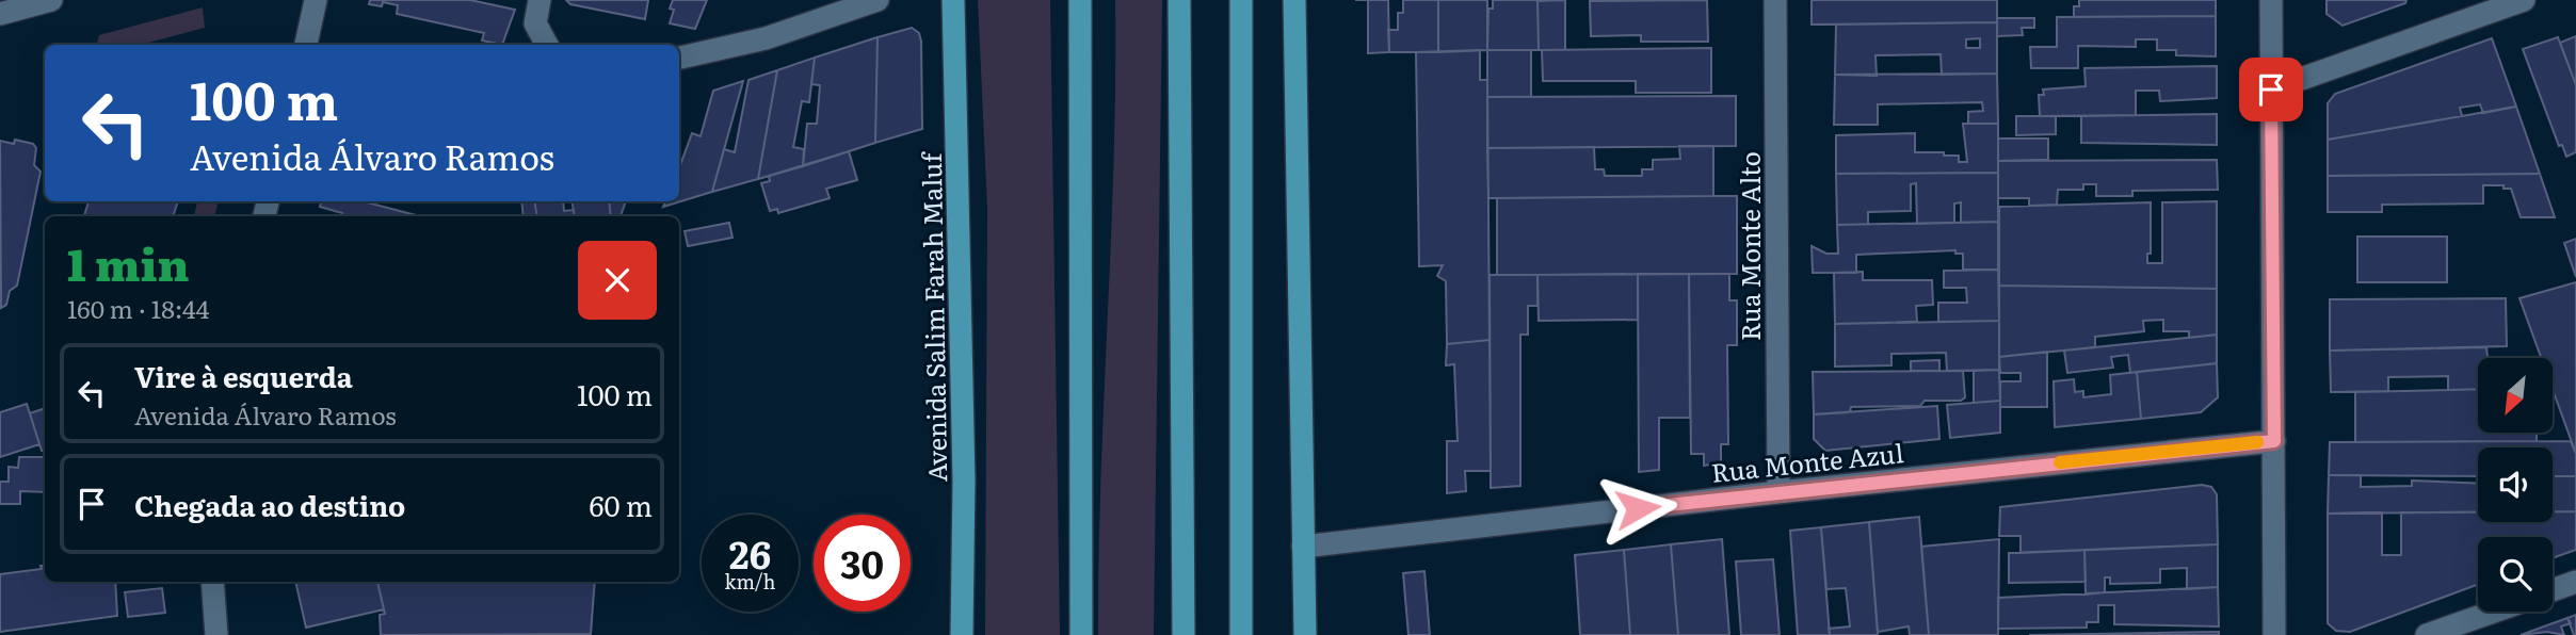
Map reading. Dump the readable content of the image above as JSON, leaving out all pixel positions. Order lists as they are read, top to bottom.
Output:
{
  "streets": {
    "highway": ["Avenida Salim Farah Maluf"],
    "street": ["Rua Monte Alto", "Rua Monte Azul"]
  },
  "crossings": [
    ["Rua Monte Alto", "Rua Monte Azul"]
  ],
  "north": "bottom left",
  "page": {
    "turn": ["100 m", "Avenida Álvaro Ramos"],
    "heading": ["1 min", "160 m · 18:44"],
    "list": [
      {
        "name": "Vire à esquerda",
        "note": "Avenida Álvaro Ramos",
        "value": "100 m"
      },
      {
        "name": "Chegada ao destino",
        "value": "60 m"
      }
    ],
    "speed": "26 km/h",
    "limit": "30"
  }
}
